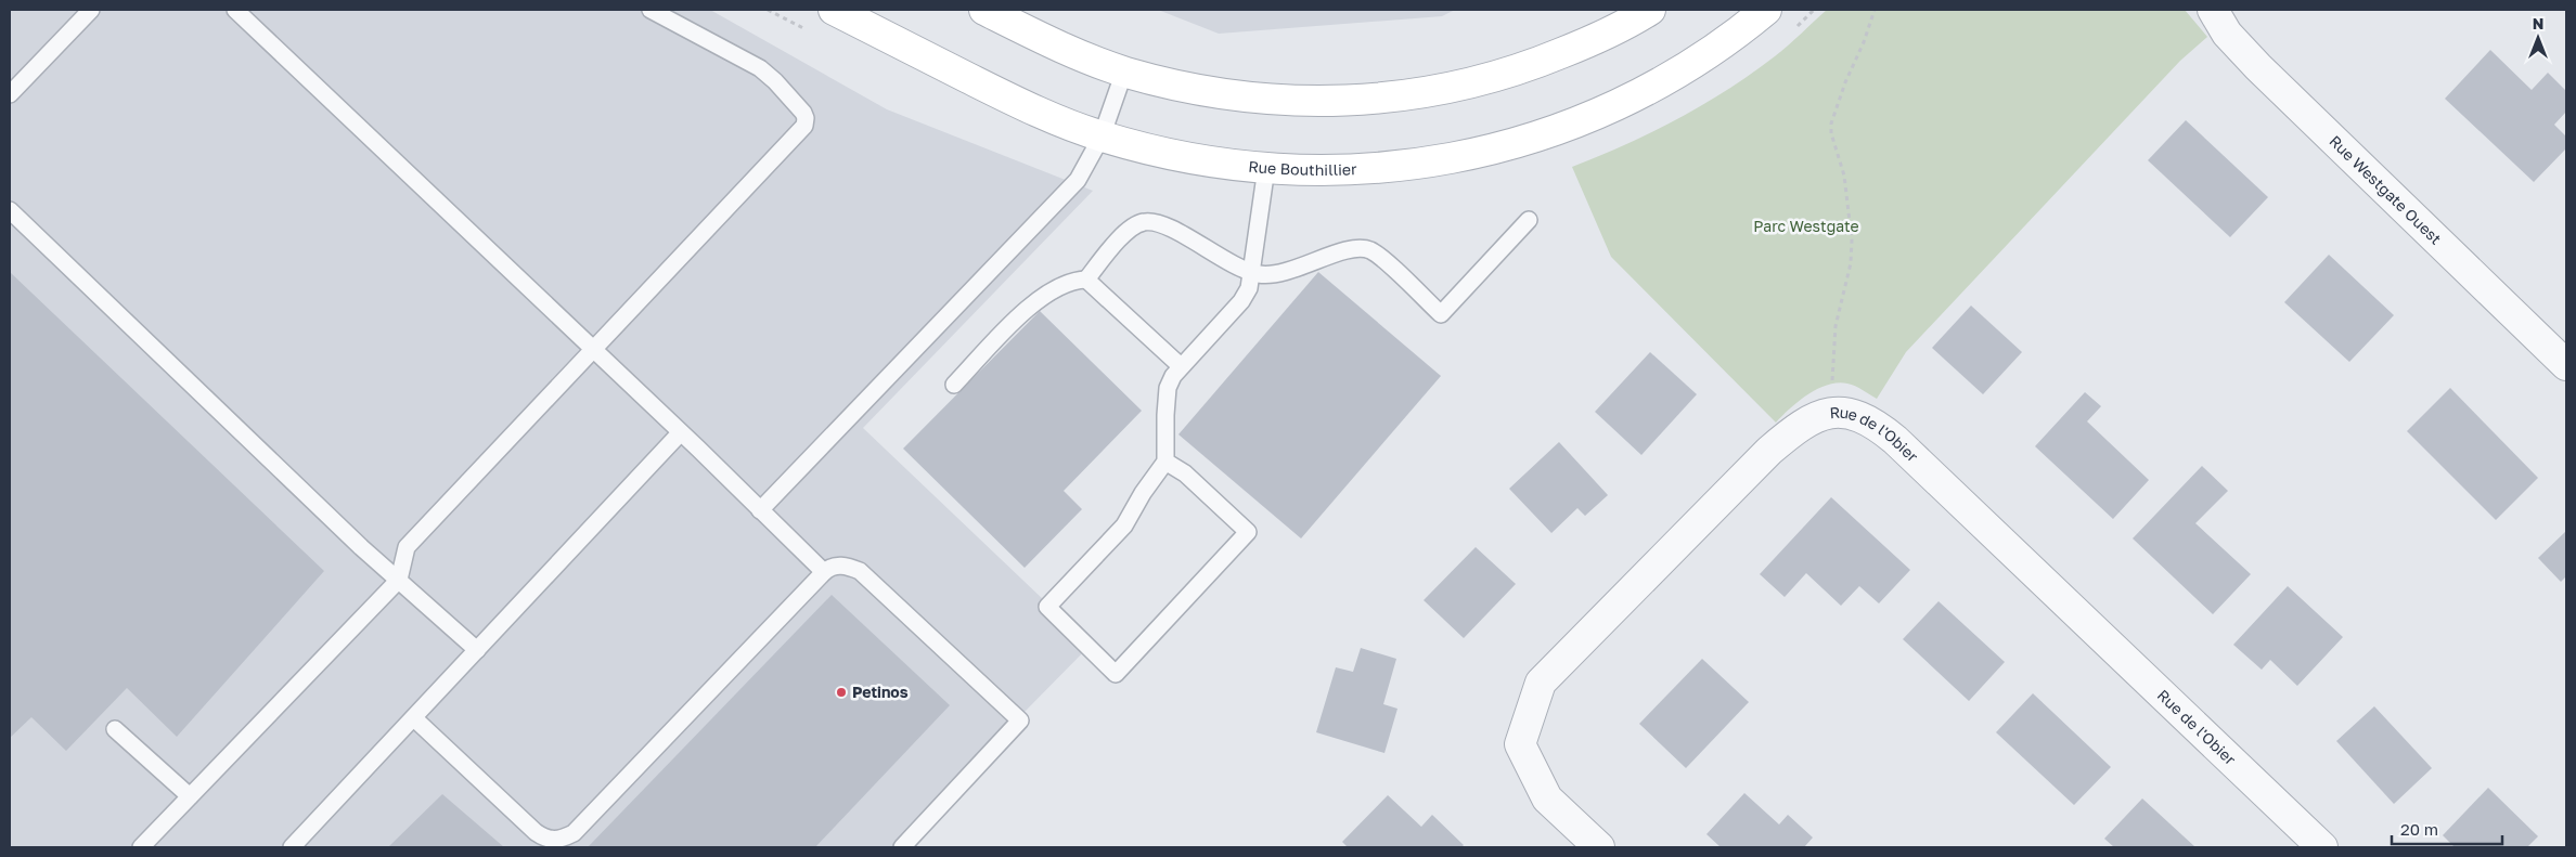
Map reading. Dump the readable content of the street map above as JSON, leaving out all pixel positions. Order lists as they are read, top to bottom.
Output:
{
  "streets": {
    "street": ["Rue Bouthillier", "Rue Westgate Ouest", "Rue de l'Obier"]
  },
  "parks": ["Parc Westgate"],
  "places": ["Petinos"],
  "scale_bar": "20 m",
  "north": "top"
}
